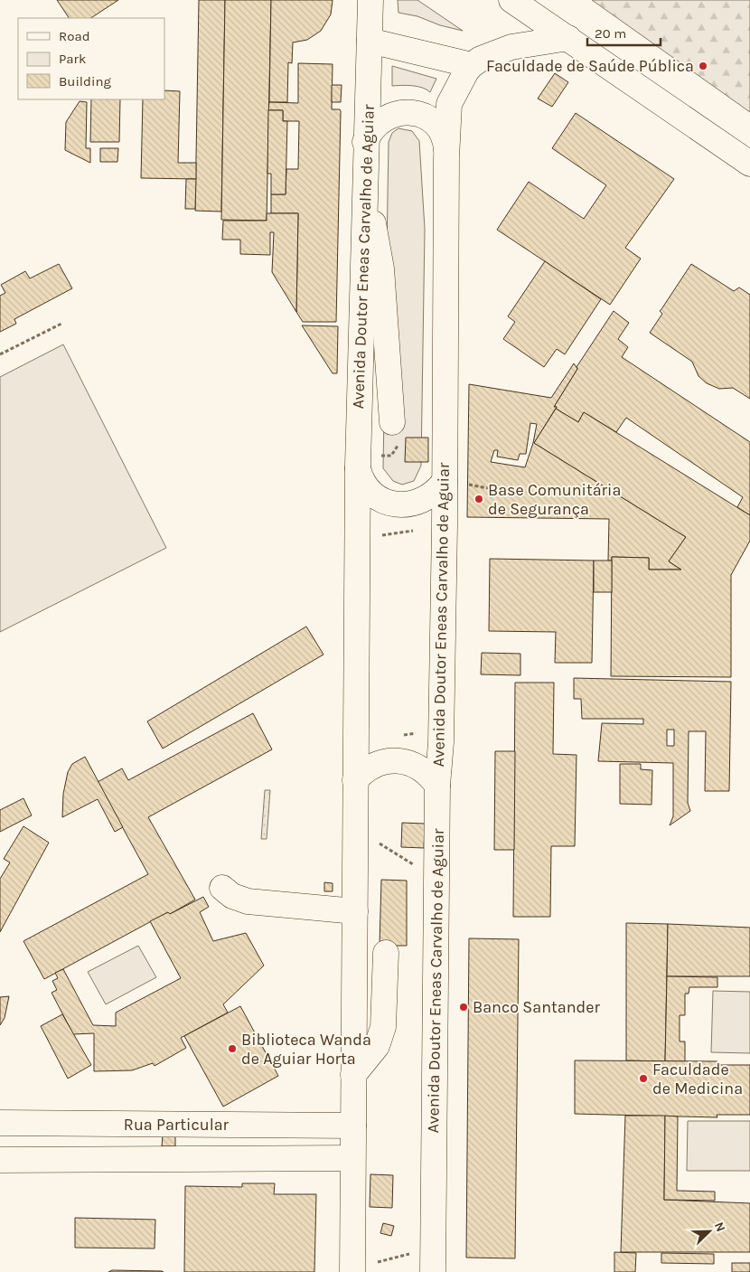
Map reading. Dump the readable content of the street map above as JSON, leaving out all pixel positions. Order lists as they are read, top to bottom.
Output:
{
  "streets": {
    "street": ["Avenida Doutor Eneas Carvalho de Aguiar", "Rua Particular"]
  },
  "crossings": [
    ["Avenida Doutor Eneas Carvalho de Aguiar", "Rua Particular"]
  ],
  "places": [
    "Faculdade de Saúde Pública",
    "Base Comunitária de Segurança",
    "Banco Santander",
    "Biblioteca Wanda de Aguiar Horta",
    "Faculdade de Medicina"
  ],
  "legend": ["Road", "Park", "Building"],
  "scale_bar": "20 m",
  "north": "top right"
}
